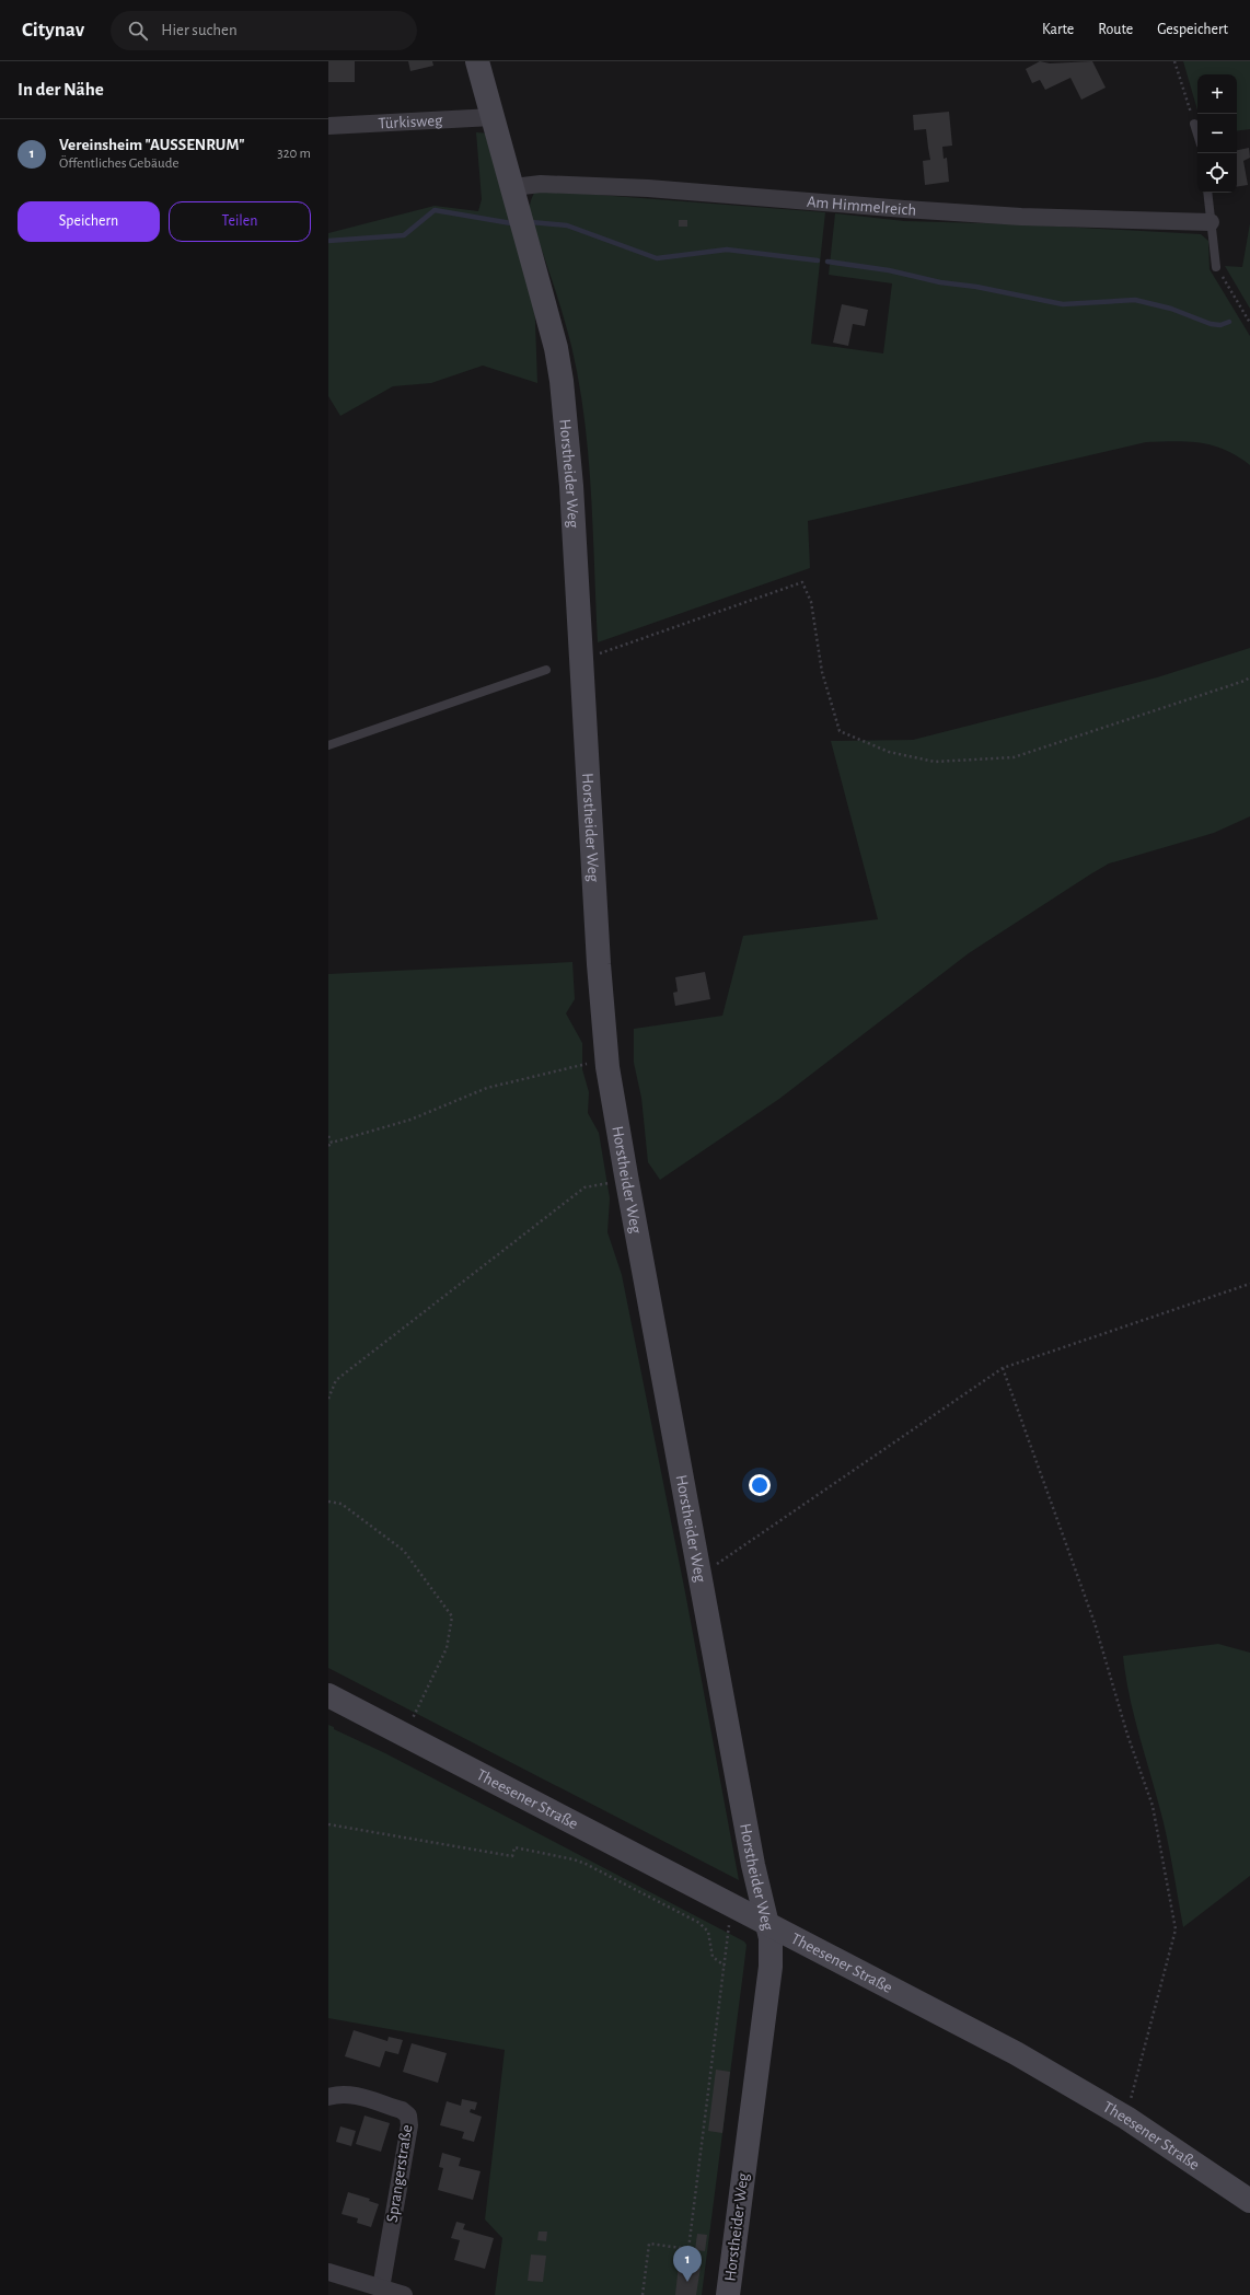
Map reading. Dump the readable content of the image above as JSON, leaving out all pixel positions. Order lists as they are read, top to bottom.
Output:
{
  "streets": {
    "street": [
      "Türkisweg",
      "Am Himmelreich",
      "Horstheider Weg",
      "Theesener Straße",
      "Sprangerstraße"
    ]
  },
  "crossings": [
    ["Türkisweg", "Horstheider Weg"],
    ["Am Himmelreich", "Horstheider Weg"],
    ["Horstheider Weg", "Theesener Straße"]
  ],
  "page": {
    "header": "Citynav",
    "search": "Hier suchen",
    "nav": ["Karte", "Route", "Gespeichert"],
    "heading": "In der Nähe",
    "map_buttons": ["+", "−"],
    "list": [
      {
        "mark": "1",
        "name": "Vereinsheim \"AUSSENRUM\"",
        "note": "Öffentliches Gebäude",
        "value": "320 m"
      }
    ],
    "buttons": ["Speichern", "Teilen"],
    "pins": "1"
  }
}
